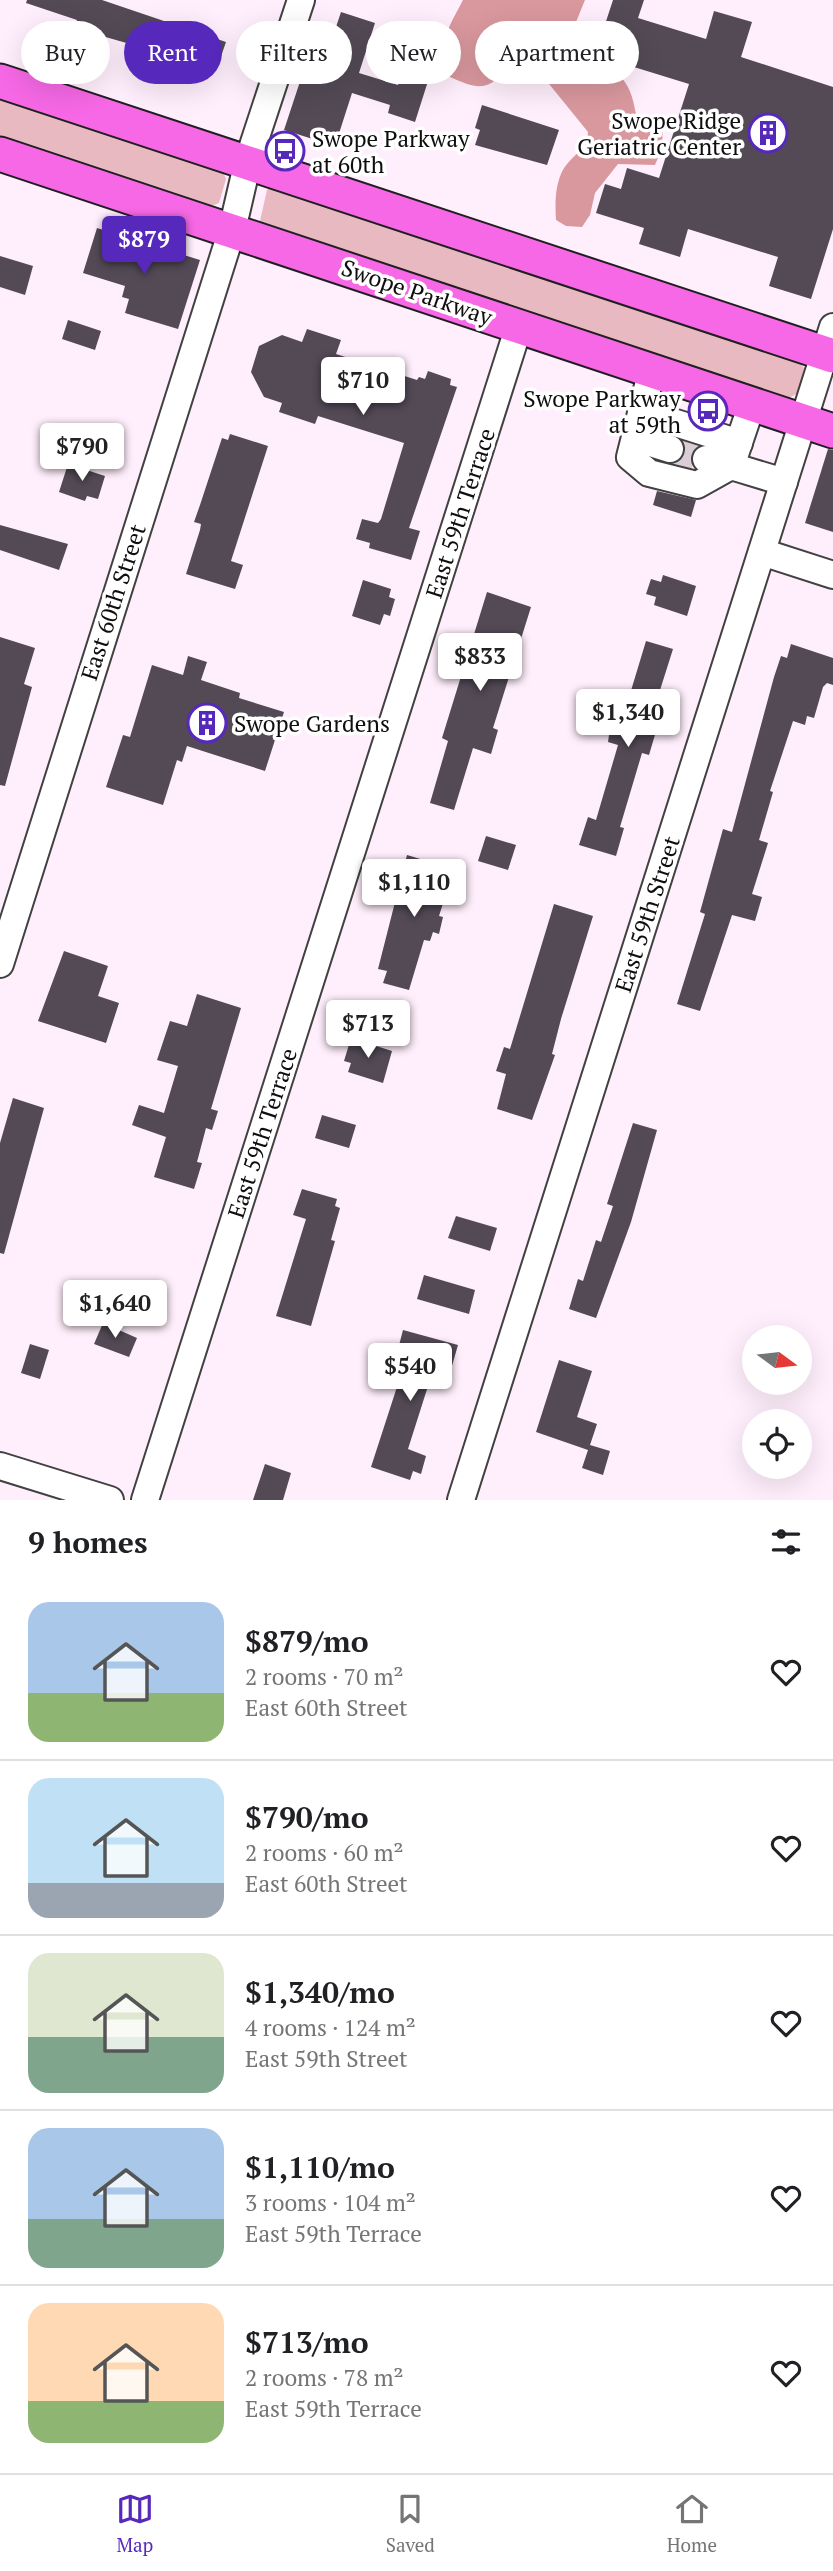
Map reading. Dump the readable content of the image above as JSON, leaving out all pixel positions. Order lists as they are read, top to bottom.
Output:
{
  "streets": {
    "main road": ["Swope Parkway"],
    "street": ["East 59th Terrace", "East 60th Street", "East 59th Street"]
  },
  "crossings": [
    ["Swope Parkway", "East 59th Terrace"],
    ["Swope Parkway", "East 60th Street"],
    ["Swope Parkway", "East 59th Street"]
  ],
  "places": {
    "building": ["Swope Ridge Geriatric Center", "Swope Gardens"],
    "bus stop": ["Swope Parkway at 60th", "Swope Parkway at 59th"]
  },
  "north": "right",
  "page": {
    "chip": [
      "Buy",
      "Rent",
      "Filters",
      "New",
      "Apartment"
    ],
    "price": [
      "$879",
      "$710",
      "$790",
      "$833",
      "$1,340",
      "$1,110",
      "$713",
      "$1,640",
      "$540"
    ],
    "heading": "9 homes",
    "list": [
      {
        "name": "$879/mo",
        "note": "2 rooms · 70 m² · East 60th Street"
      },
      {
        "name": "$790/mo",
        "note": "2 rooms · 60 m² · East 60th Street"
      },
      {
        "name": "$1,340/mo",
        "note": "4 rooms · 124 m² · East 59th Street"
      },
      {
        "name": "$1,110/mo",
        "note": "3 rooms · 104 m² · East 59th Terrace"
      },
      {
        "name": "$713/mo",
        "note": "2 rooms · 78 m² · East 59th Terrace"
      }
    ],
    "tabs": ["Map", "Saved", "Home"]
  }
}
